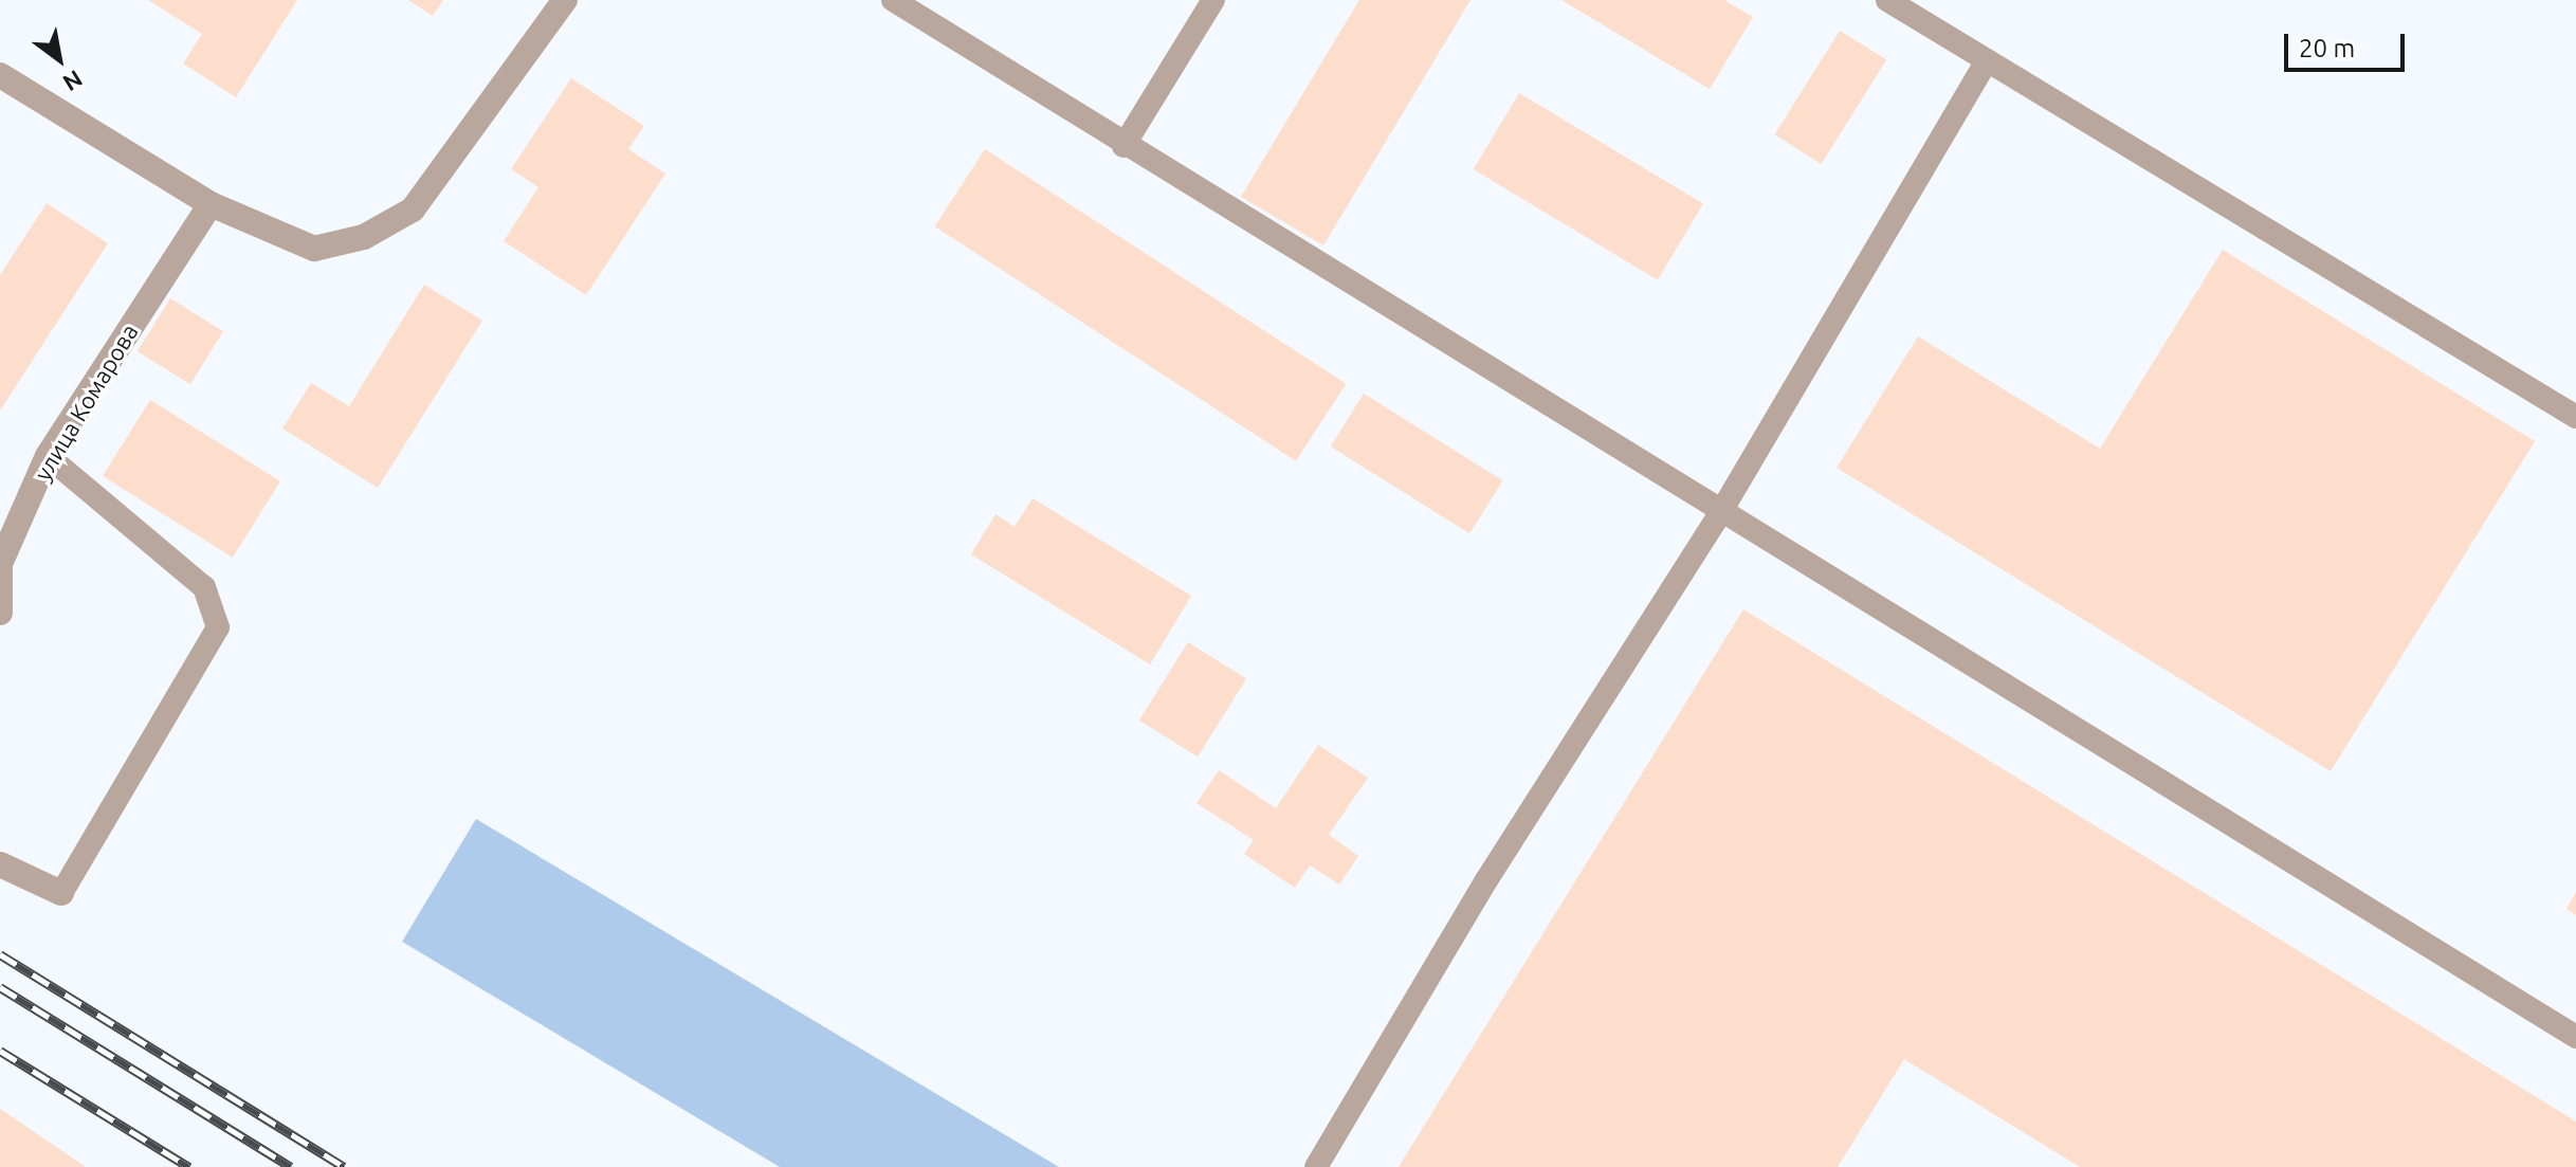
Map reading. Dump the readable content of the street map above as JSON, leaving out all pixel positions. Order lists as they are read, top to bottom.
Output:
{
  "streets": {
    "street": ["улица Комарова"]
  },
  "scale_bar": "20 m",
  "north": "bottom right"
}
